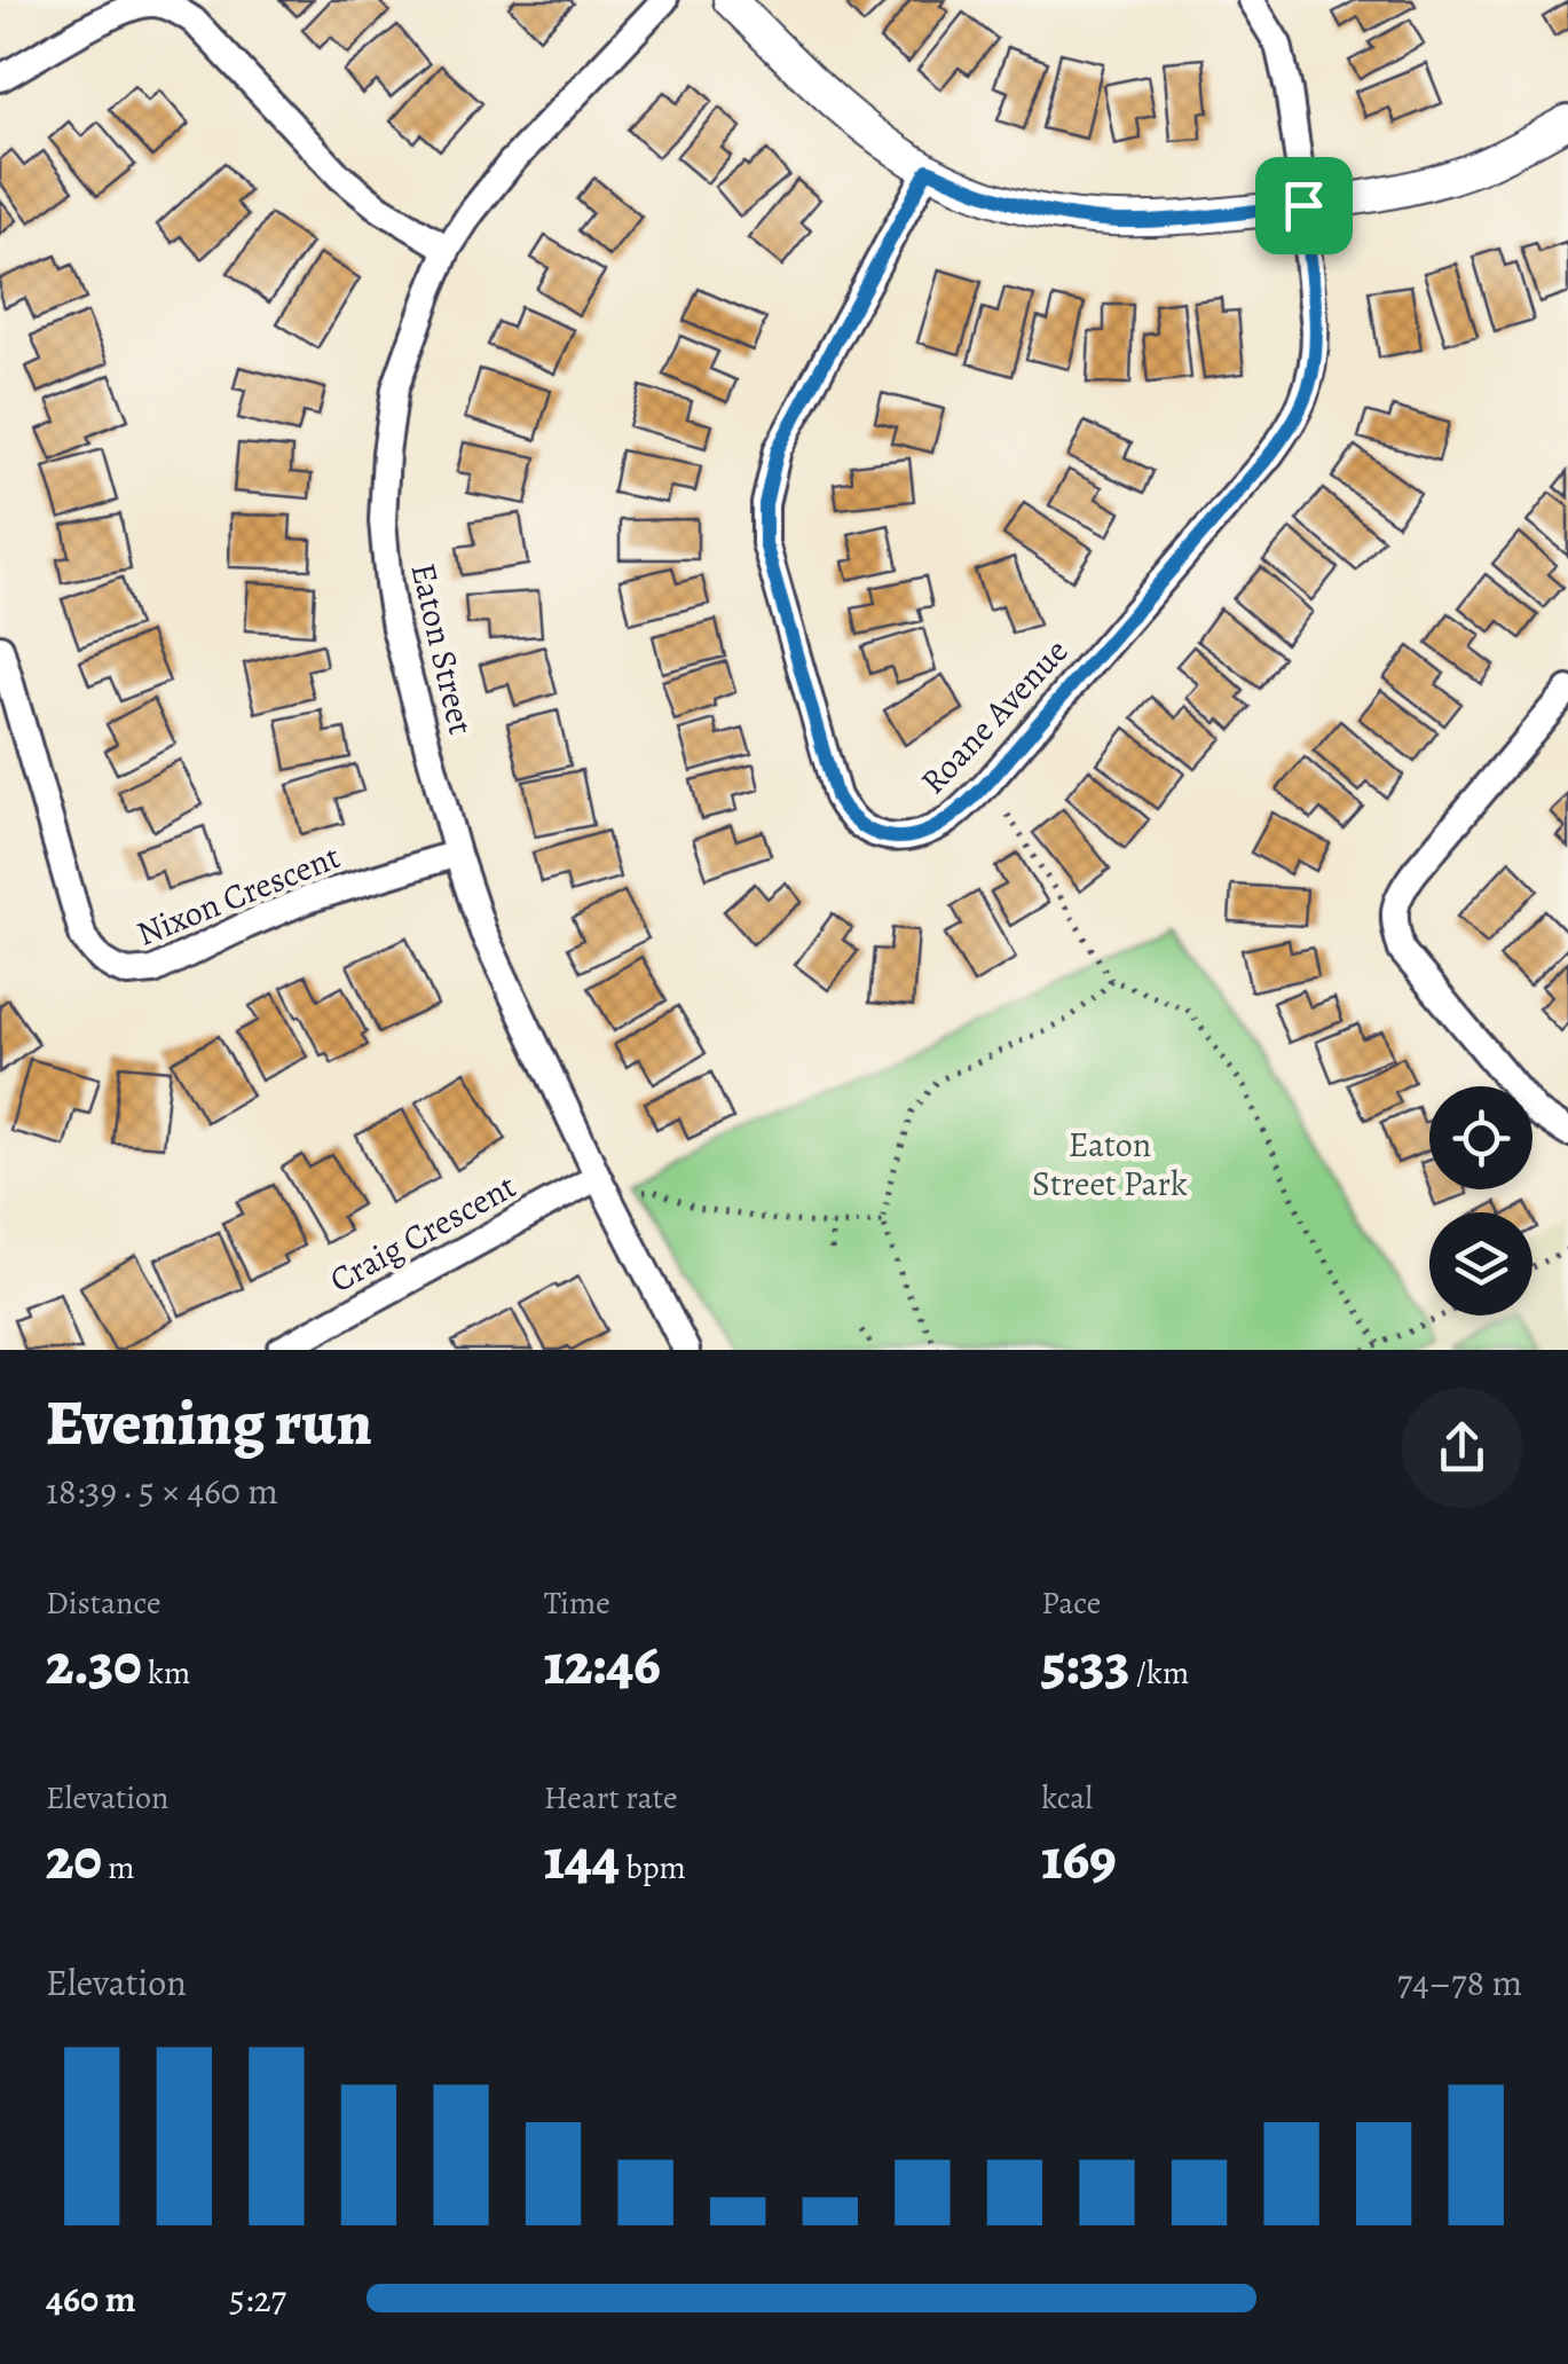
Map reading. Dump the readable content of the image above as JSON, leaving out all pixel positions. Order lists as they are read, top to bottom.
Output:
{
  "streets": {
    "street": [
      "Eaton Street",
      "Roane Avenue",
      "Nixon Crescent",
      "Craig Crescent"
    ]
  },
  "crossings": [
    ["Eaton Street", "Nixon Crescent"],
    ["Eaton Street", "Craig Crescent"]
  ],
  "parks": ["Eaton Street Park"],
  "page": {
    "heading": ["Evening run", "18:39 · 5 × 460 m"],
    "stats": [
      ["Distance", "2.30 km"],
      ["Time", "12:46"],
      ["Pace", "5:33 /km"],
      ["Elevation", "20 m"],
      ["Heart rate", "144 bpm"],
      ["kcal", "169"]
    ],
    "chart": ["Elevation", "74–78 m"],
    "list": [
      {
        "name": "460 m",
        "note": "5:27"
      }
    ]
  }
}
